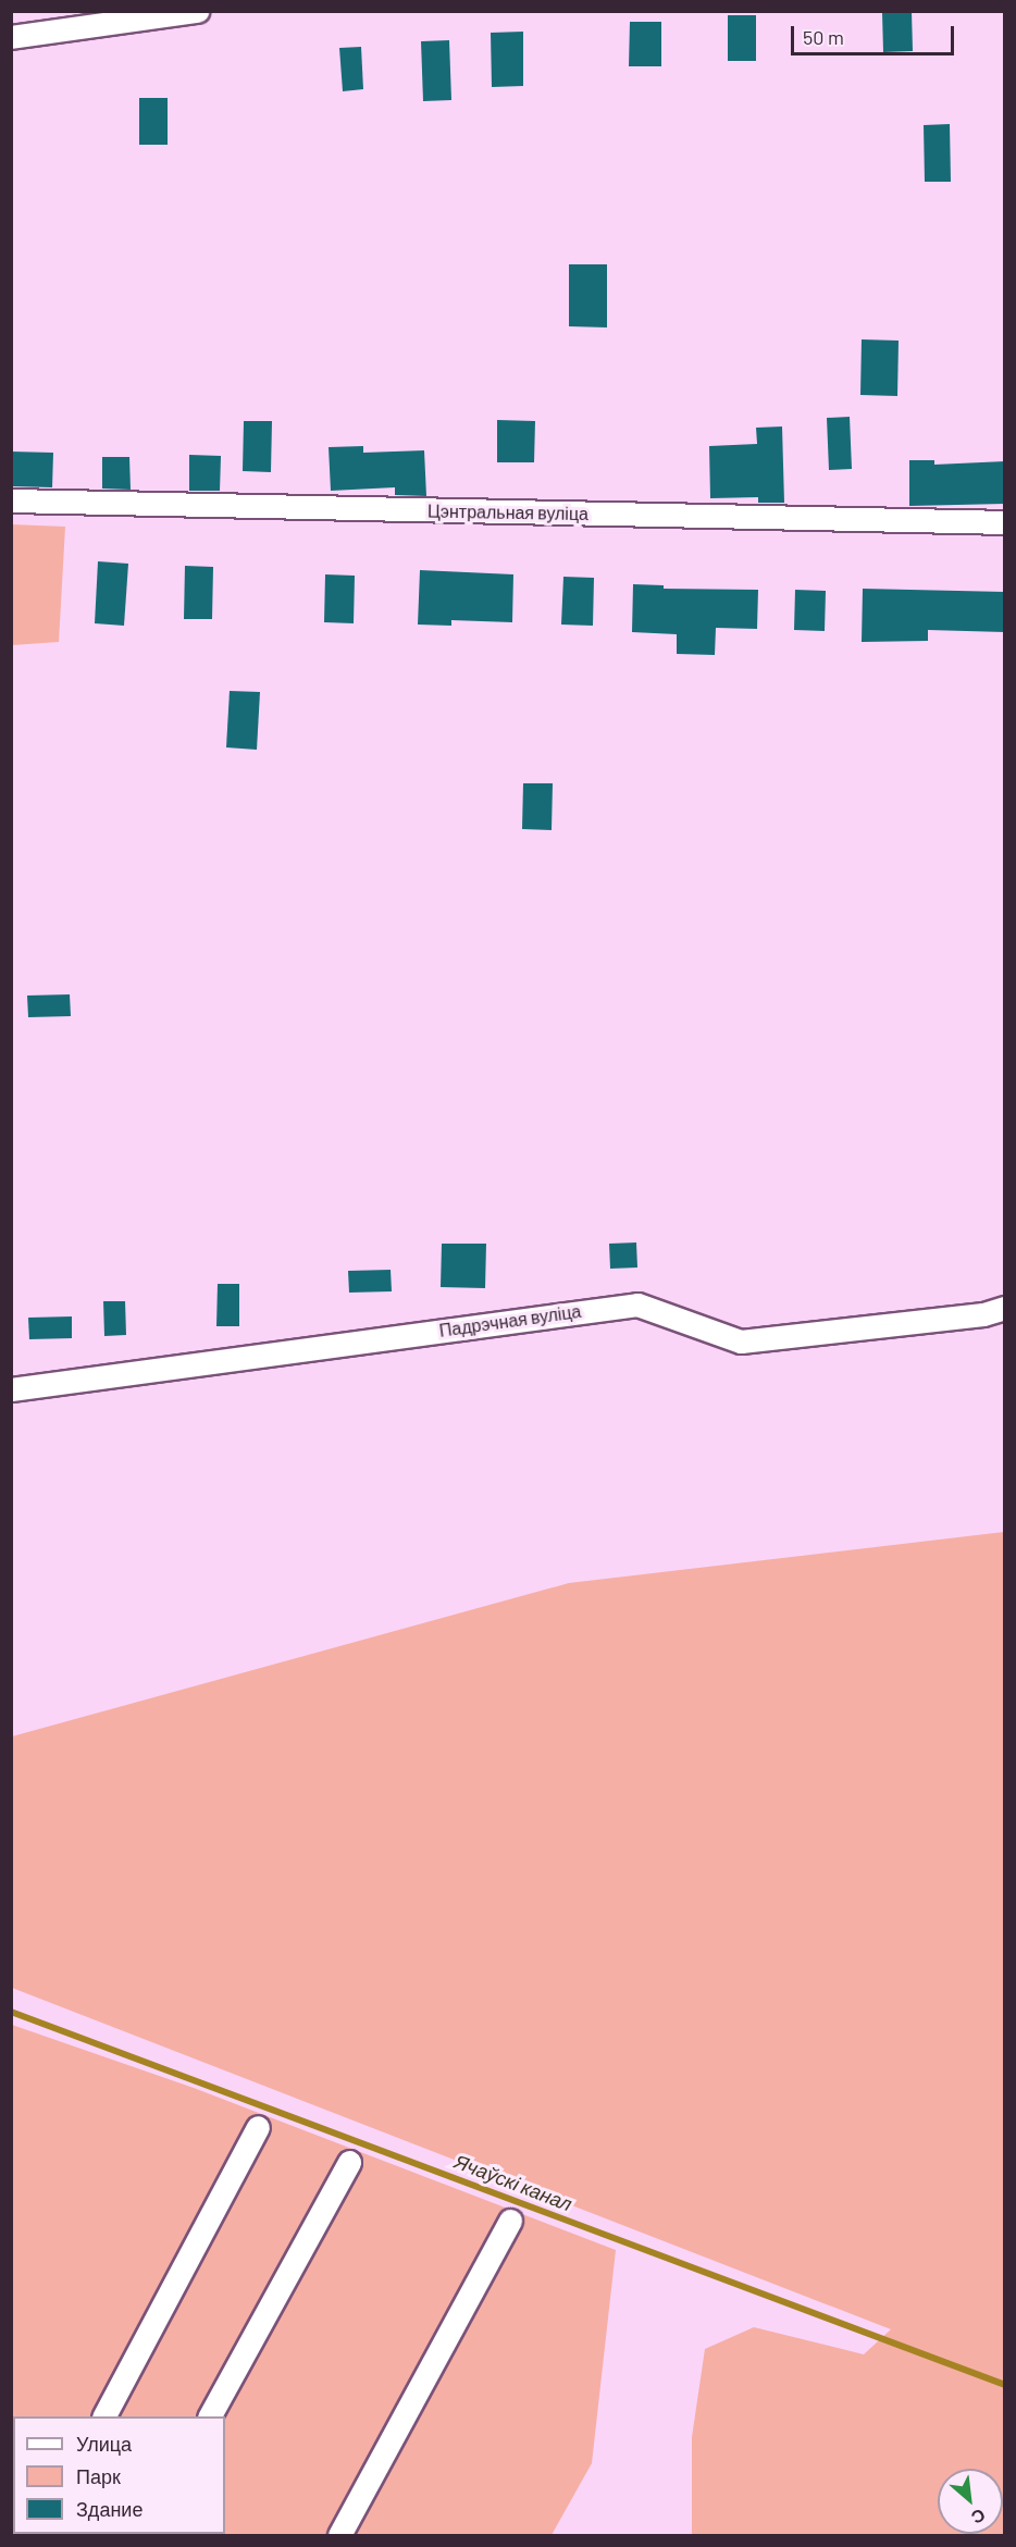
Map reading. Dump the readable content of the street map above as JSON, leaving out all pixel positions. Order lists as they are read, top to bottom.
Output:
{
  "streets": {
    "street": ["Цэнтральная вуліца", "Падрэчная вуліца"]
  },
  "water": ["Ячаўскі канал"],
  "legend": ["Улица", "Парк", "Здание"],
  "scale_bar": "50 m",
  "north": "bottom right"
}
